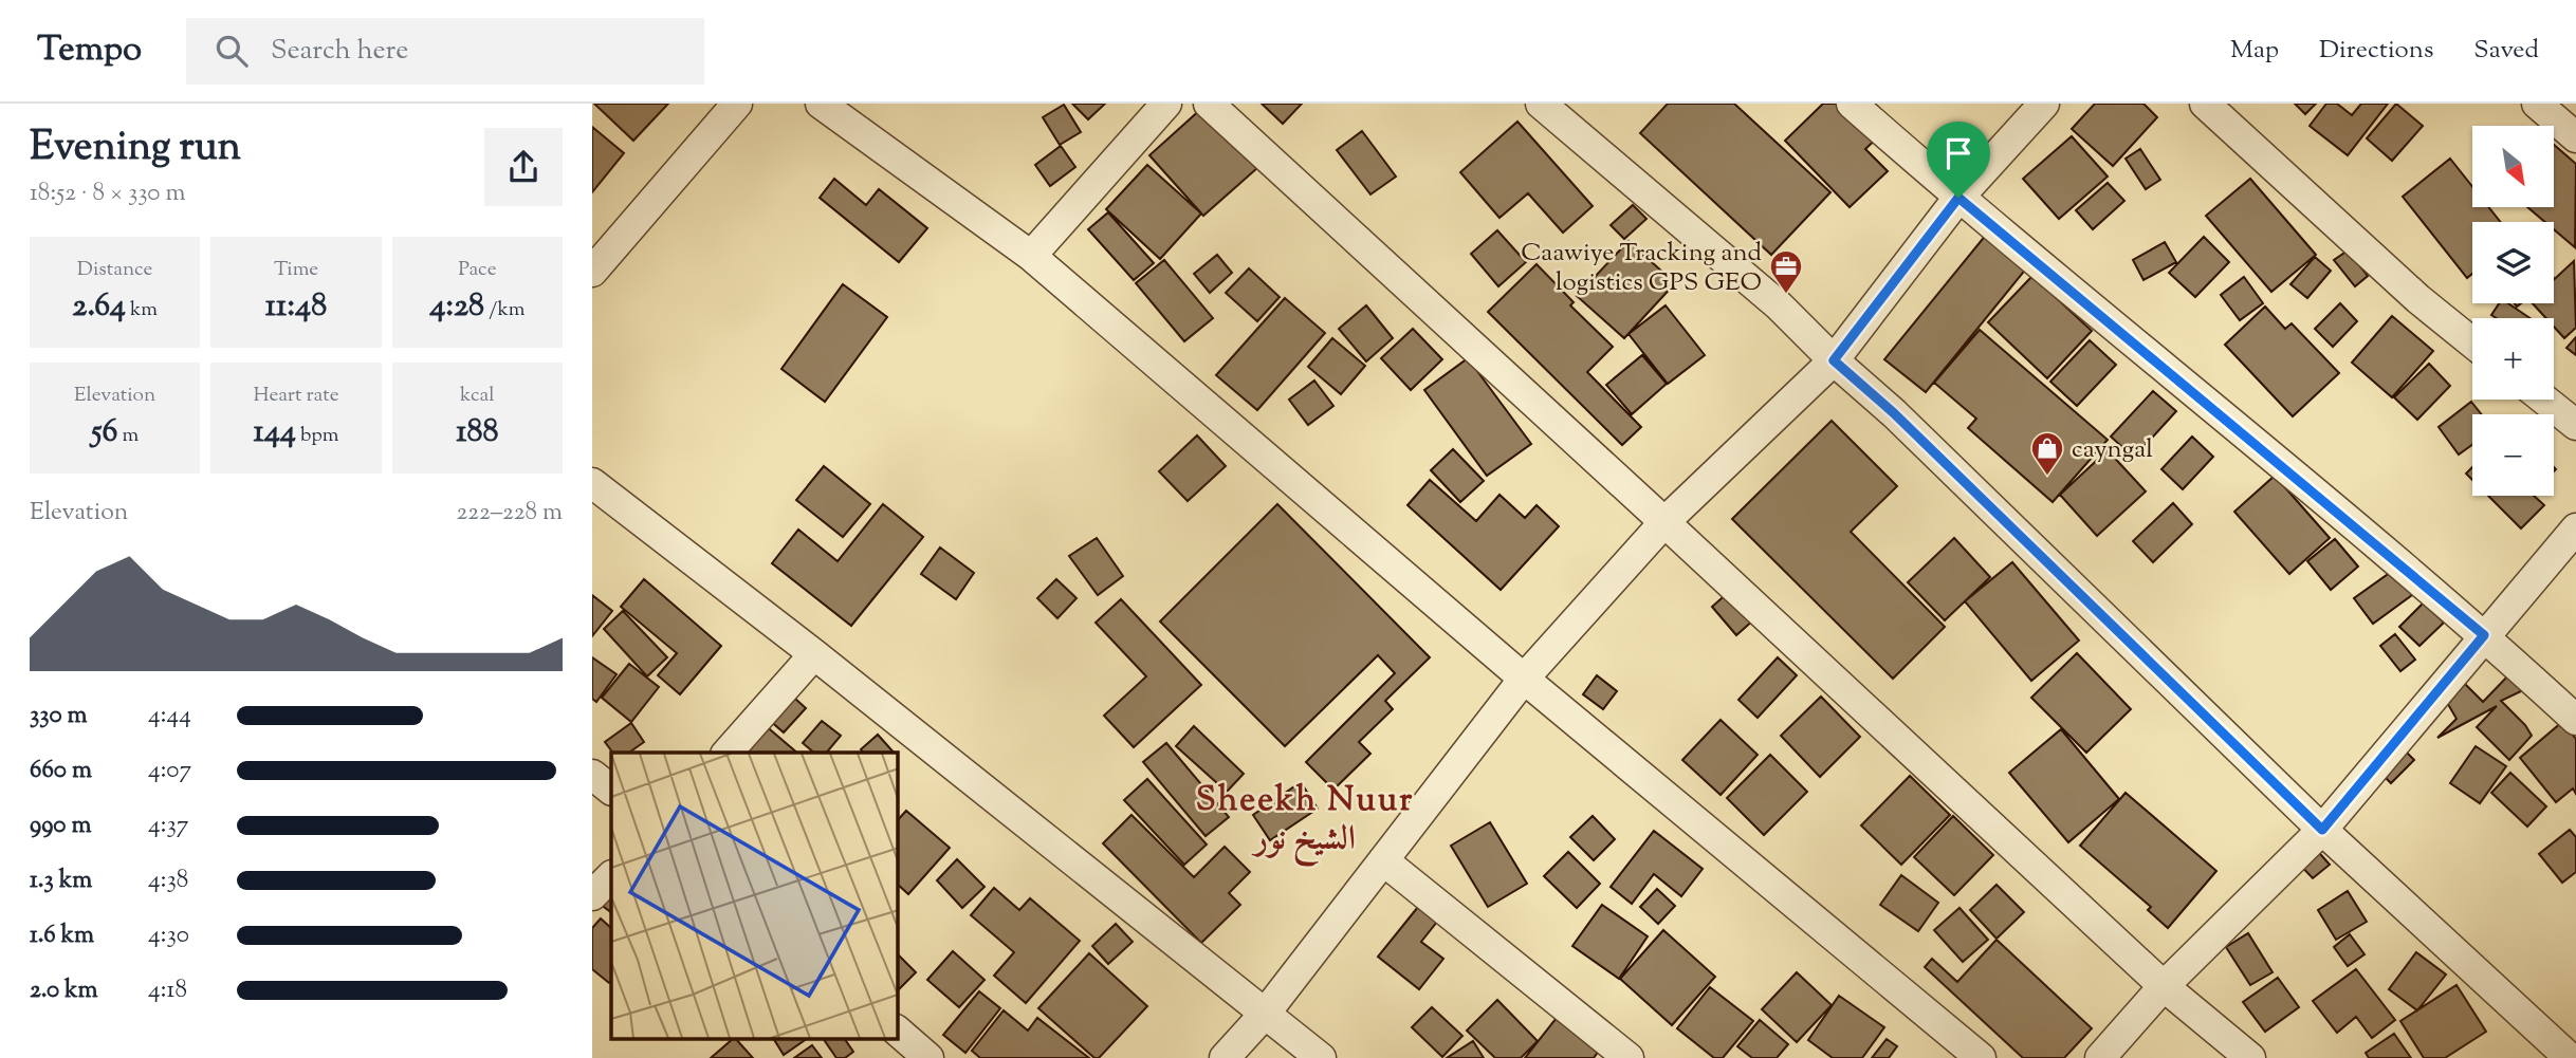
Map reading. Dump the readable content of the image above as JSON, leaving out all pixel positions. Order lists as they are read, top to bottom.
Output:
{
  "districts": ["Sheekh Nuur الشيخ نور"],
  "places": {
    "office": ["Caawiye Tracking and logistics GPS GEO"],
    "shop": ["cayngal"]
  },
  "north": "bottom right",
  "page": {
    "header": "Tempo",
    "search": "Search here",
    "nav": ["Map", "Directions", "Saved"],
    "heading": ["Evening run", "18:52 · 8 × 330 m"],
    "map_buttons": ["+", "−"],
    "stats": [
      ["Distance", "2.64 km"],
      ["Time", "11:48"],
      ["Pace", "4:28 /km"],
      ["Elevation", "56 m"],
      ["Heart rate", "144 bpm"],
      ["kcal", "188"]
    ],
    "chart": ["Elevation", "222–228 m"],
    "list": [
      {
        "name": "330 m",
        "note": "4:44"
      },
      {
        "name": "660 m",
        "note": "4:07"
      },
      {
        "name": "990 m",
        "note": "4:37"
      },
      {
        "name": "1.3 km",
        "note": "4:38"
      },
      {
        "name": "1.6 km",
        "note": "4:30"
      },
      {
        "name": "2.0 km",
        "note": "4:18"
      }
    ]
  }
}
